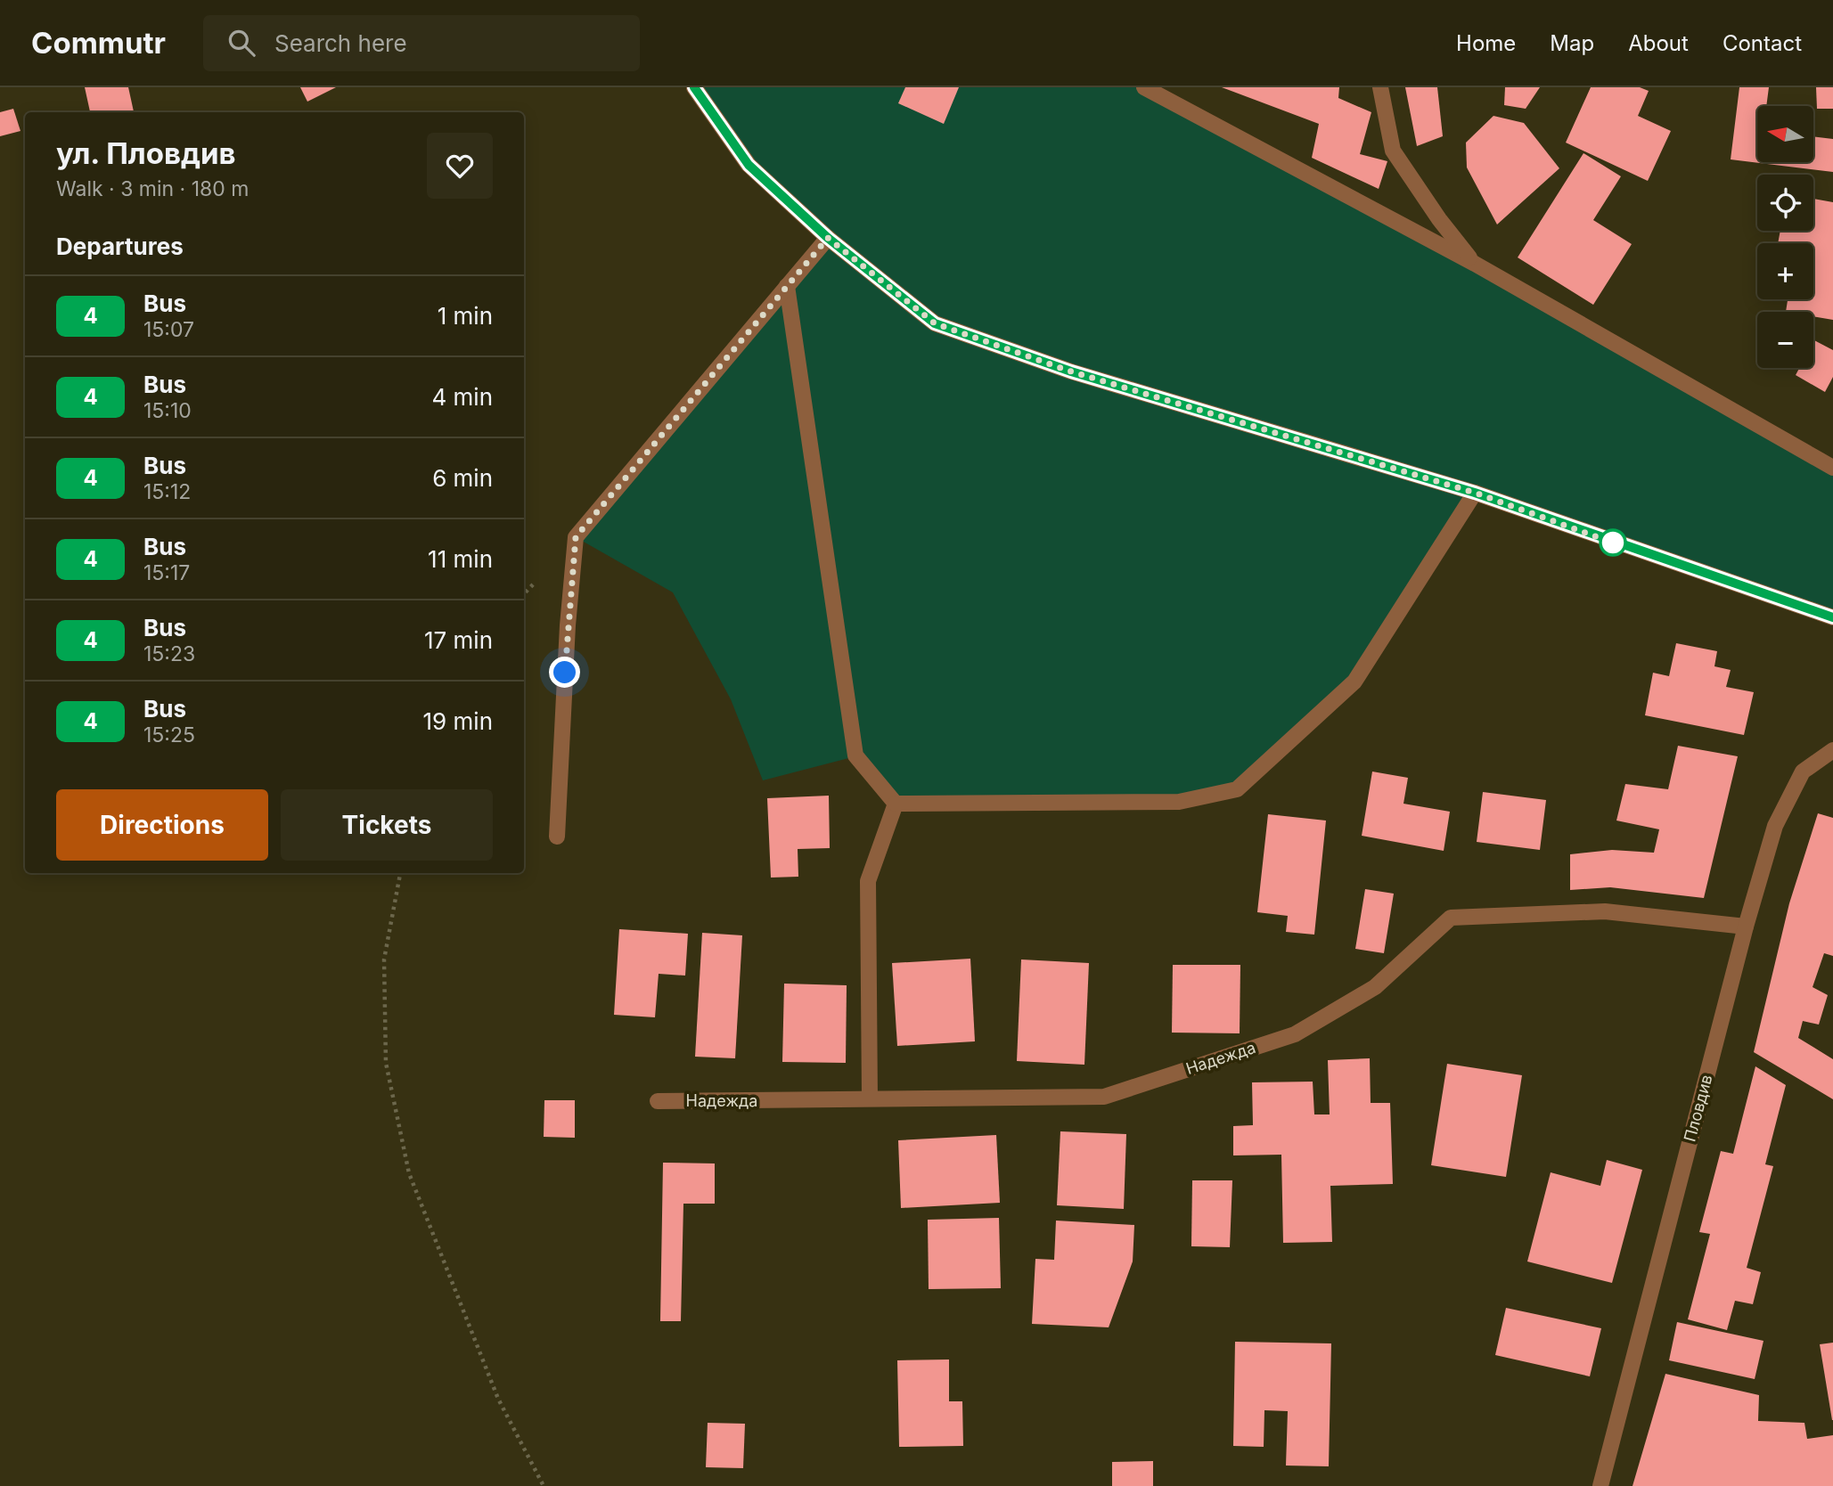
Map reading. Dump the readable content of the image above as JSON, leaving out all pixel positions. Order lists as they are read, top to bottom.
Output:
{
  "streets": {
    "street": ["Надежда", "Пловдив"]
  },
  "crossings": [
    ["Надежда", "Пловдив"]
  ],
  "lines": ["bus line 4"],
  "north": "left",
  "page": {
    "header": "Commutr",
    "search": "Search here",
    "nav": [
      "Home",
      "Map",
      "About",
      "Contact"
    ],
    "map_buttons": ["+", "−"],
    "heading": [
      ["ул. Пловдив", "Walk · 3 min · 180 m"],
      "Departures"
    ],
    "list": [
      {
        "mark": "4",
        "name": "Bus",
        "note": "15:07",
        "value": "1 min"
      },
      {
        "mark": "4",
        "name": "Bus",
        "note": "15:10",
        "value": "4 min"
      },
      {
        "mark": "4",
        "name": "Bus",
        "note": "15:12",
        "value": "6 min"
      },
      {
        "mark": "4",
        "name": "Bus",
        "note": "15:17",
        "value": "11 min"
      },
      {
        "mark": "4",
        "name": "Bus",
        "note": "15:23",
        "value": "17 min"
      },
      {
        "mark": "4",
        "name": "Bus",
        "note": "15:25",
        "value": "19 min"
      }
    ],
    "buttons": ["Directions", "Tickets"]
  }
}
